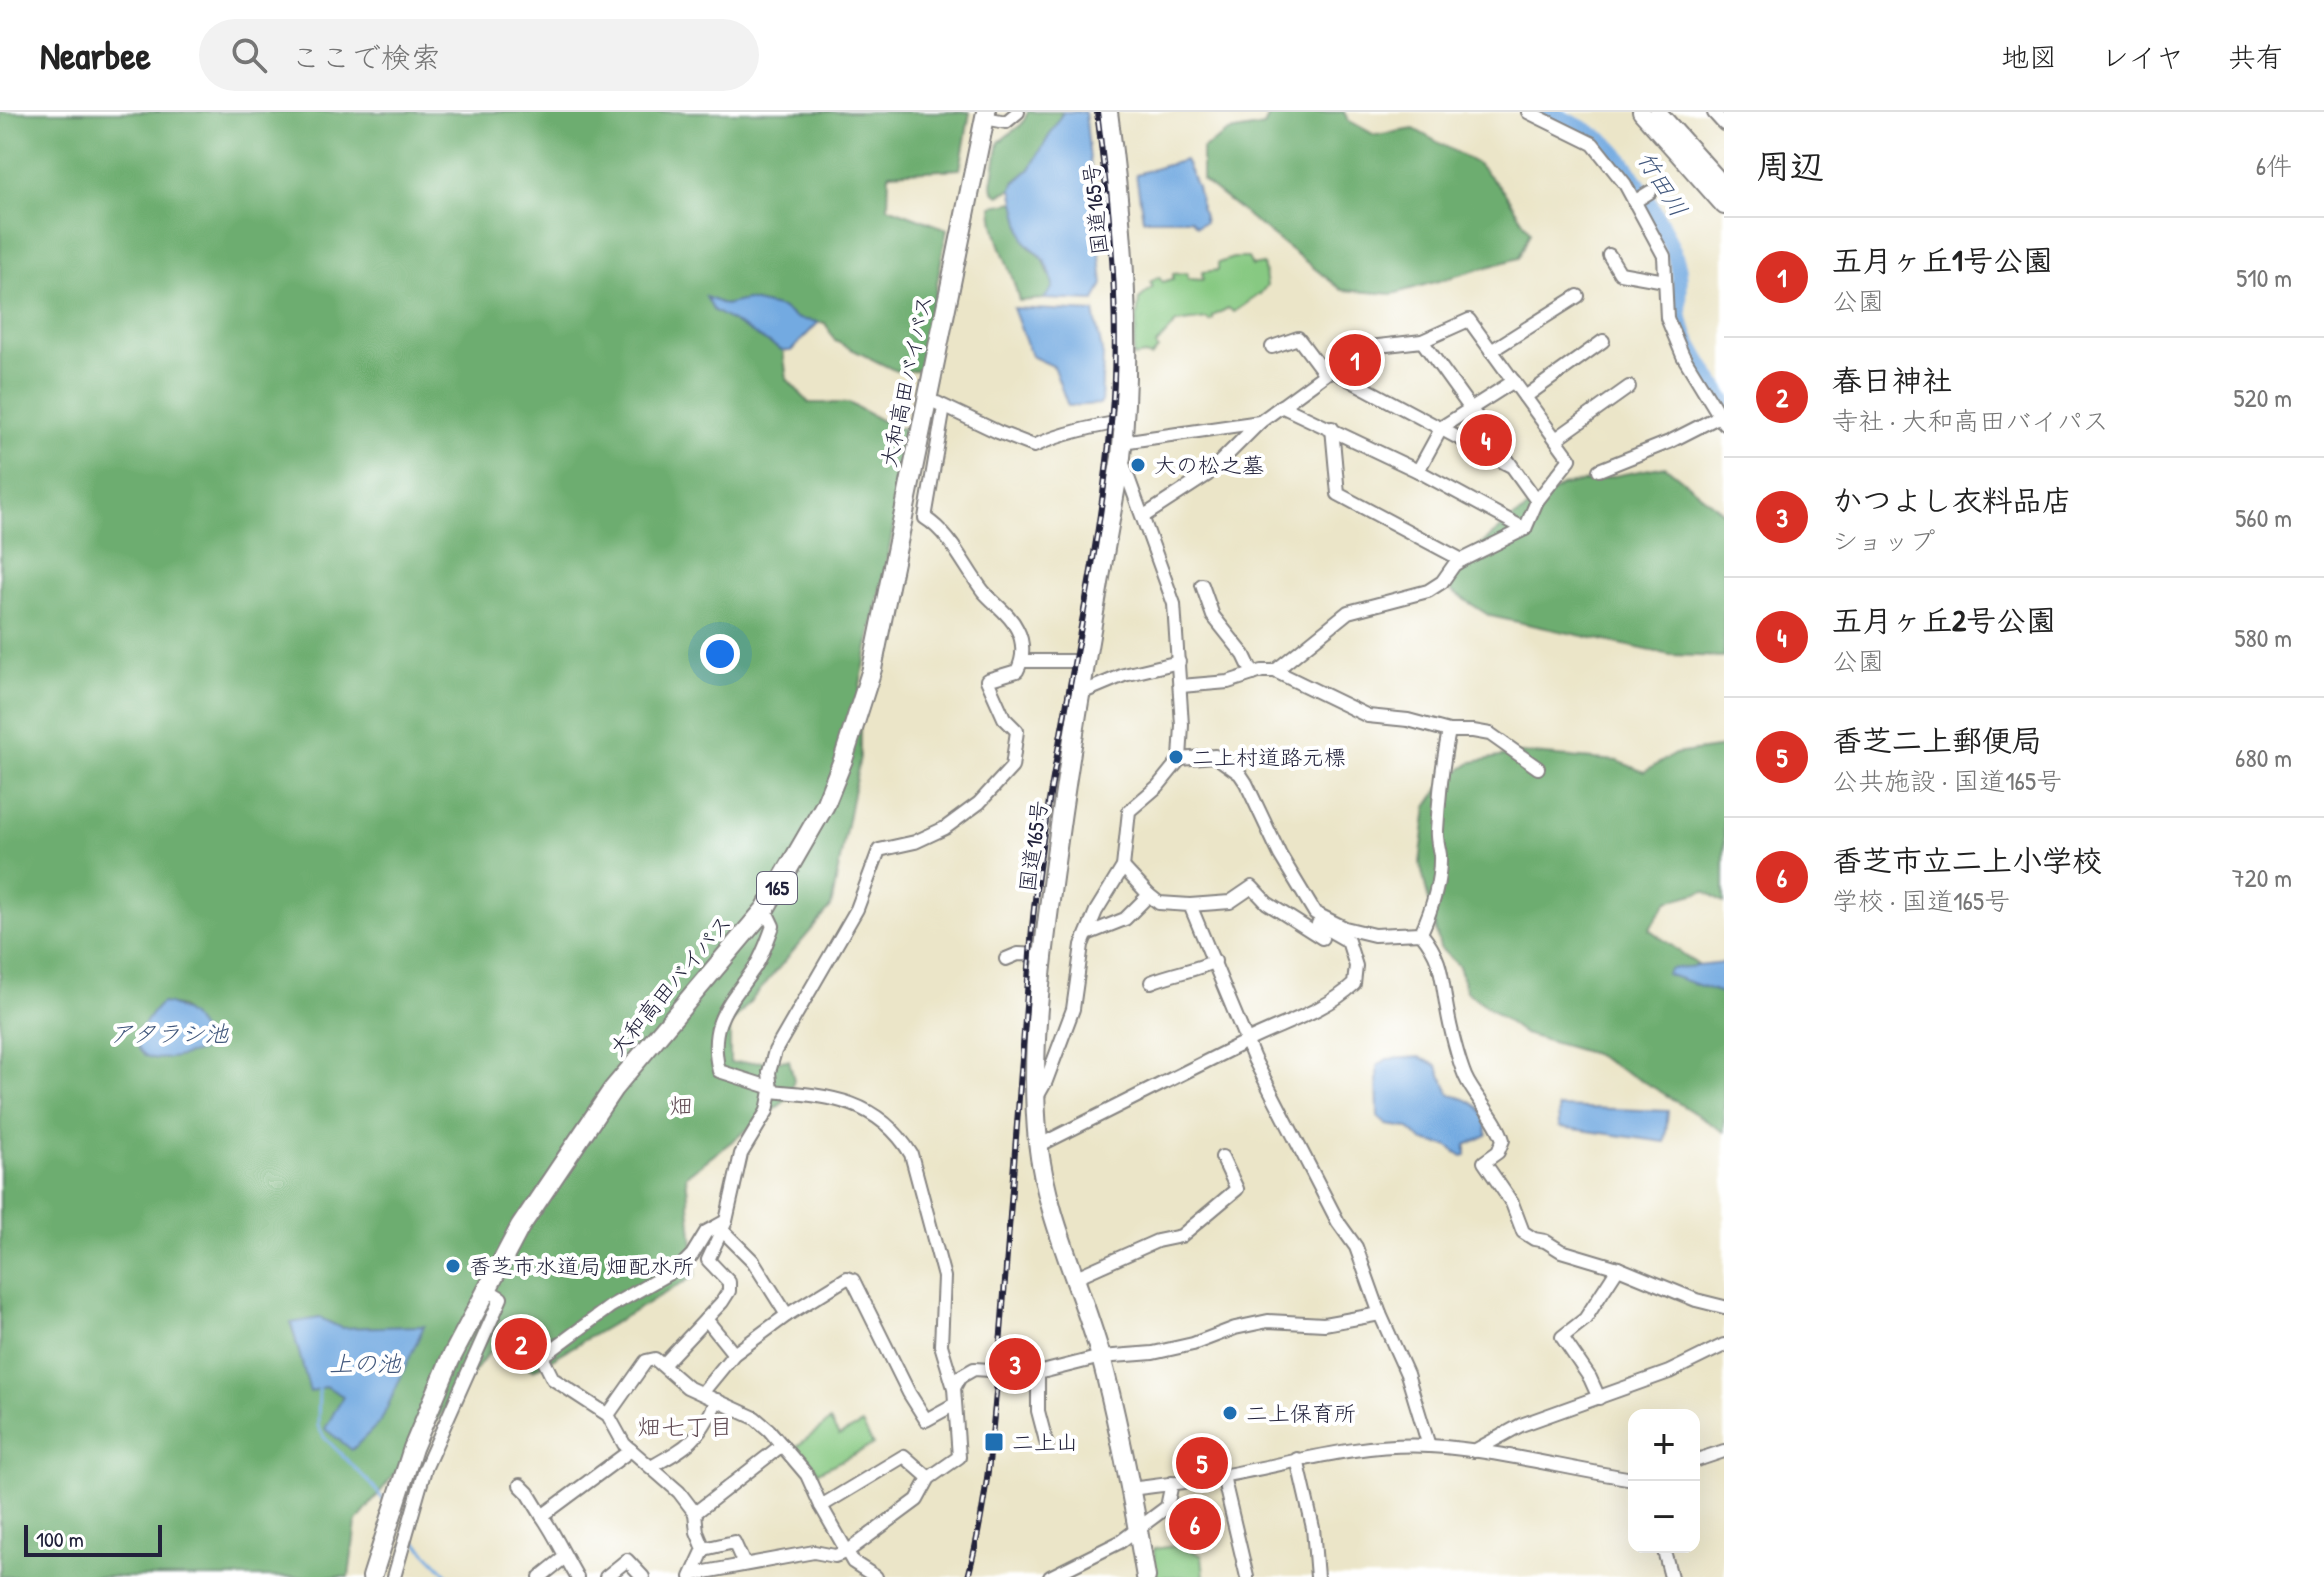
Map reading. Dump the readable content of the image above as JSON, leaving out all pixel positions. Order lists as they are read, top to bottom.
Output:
{
  "streets": {
    "highway": ["国道165号", "大和高田バイパス", "165"]
  },
  "districts": ["畑", "畑七丁目"],
  "water": ["竹田川", "アタラシ池", "上の池"],
  "places": {
    "other": [
      "大の松之墓",
      "二上村道路元標",
      "香芝市水道局 畑配水所",
      "二上保育所"
    ],
    "transit": ["二上山"]
  },
  "scale_bar": "100 m",
  "page": {
    "header": "Nearbee",
    "search": "ここで検索",
    "nav": ["地図", "レイヤ", "共有"],
    "heading": ["周辺", "6件"],
    "list": [
      {
        "mark": "1",
        "name": "五月ヶ丘1号公園",
        "note": "公園",
        "value": "510 m"
      },
      {
        "mark": "2",
        "name": "春日神社",
        "note": "寺社 · 大和高田バイパス",
        "value": "520 m"
      },
      {
        "mark": "3",
        "name": "かつよし衣料品店",
        "note": "ショップ",
        "value": "560 m"
      },
      {
        "mark": "4",
        "name": "五月ヶ丘2号公園",
        "note": "公園",
        "value": "580 m"
      },
      {
        "mark": "5",
        "name": "香芝二上郵便局",
        "note": "公共施設 · 国道165号",
        "value": "680 m"
      },
      {
        "mark": "6",
        "name": "香芝市立二上小学校",
        "note": "学校 · 国道165号",
        "value": "720 m"
      }
    ],
    "pins": [
      "1",
      "4",
      "2",
      "3",
      "5",
      "6"
    ],
    "map_buttons": ["+", "−"],
    "scale": "100 m"
  }
}
